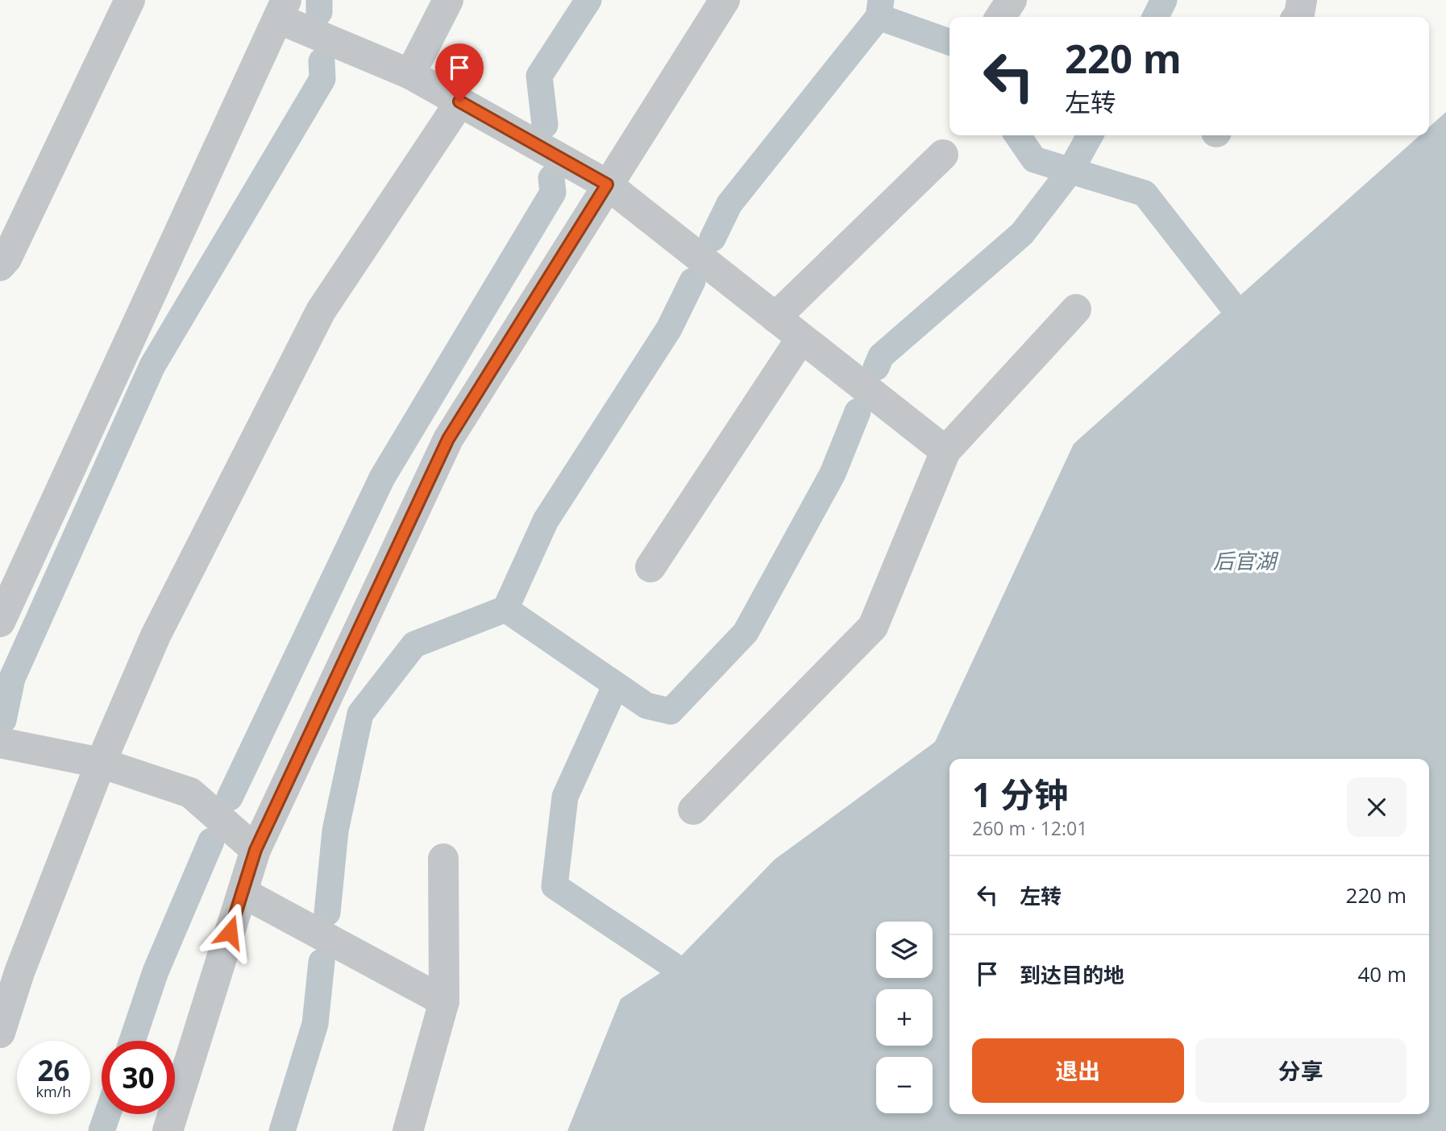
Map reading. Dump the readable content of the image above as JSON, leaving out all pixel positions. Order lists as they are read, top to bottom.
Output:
{
  "water": ["后官湖"],
  "page": {
    "turn": ["220 m", "左转"],
    "heading": ["1 分钟", "260 m · 12:01"],
    "list": [
      {
        "name": "左转",
        "value": "220 m"
      },
      {
        "name": "到达目的地",
        "value": "40 m"
      }
    ],
    "map_buttons": ["+", "−"],
    "buttons": ["退出", "分享"],
    "speed": "26 km/h",
    "limit": "30"
  }
}
